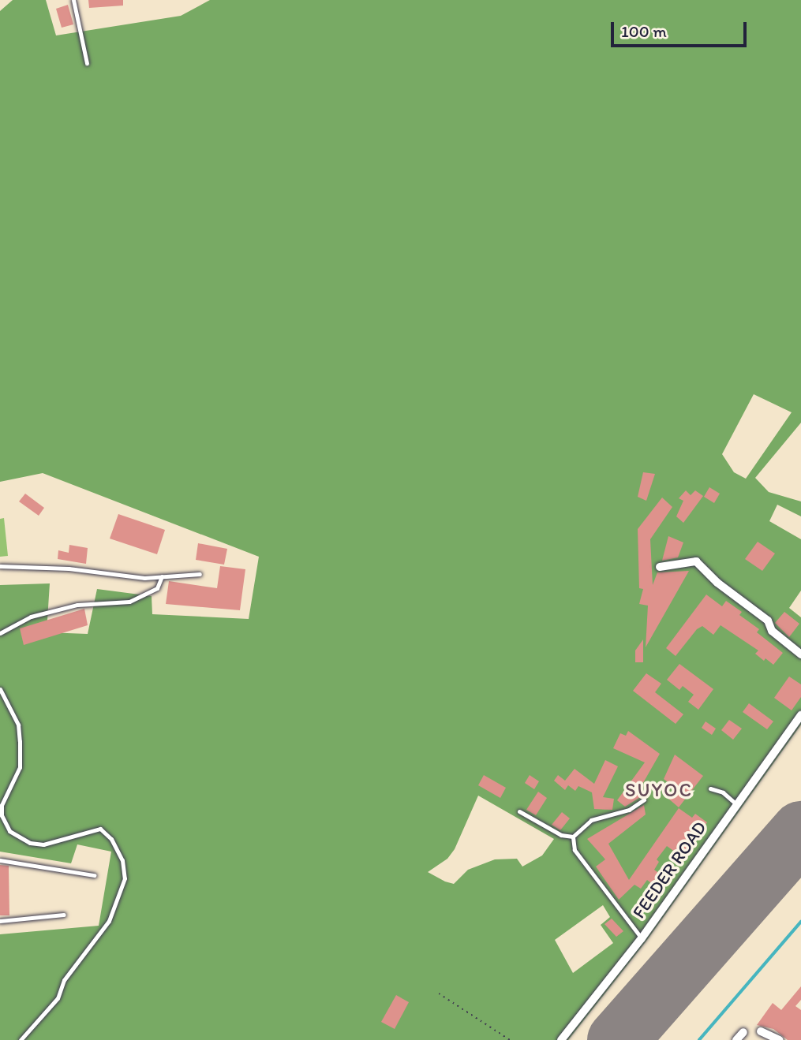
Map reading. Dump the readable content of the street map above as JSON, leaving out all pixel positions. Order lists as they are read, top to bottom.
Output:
{
  "streets": {
    "street": ["FEEDER ROAD"]
  },
  "districts": ["SUYOC"],
  "scale_bar": "100 m"
}
